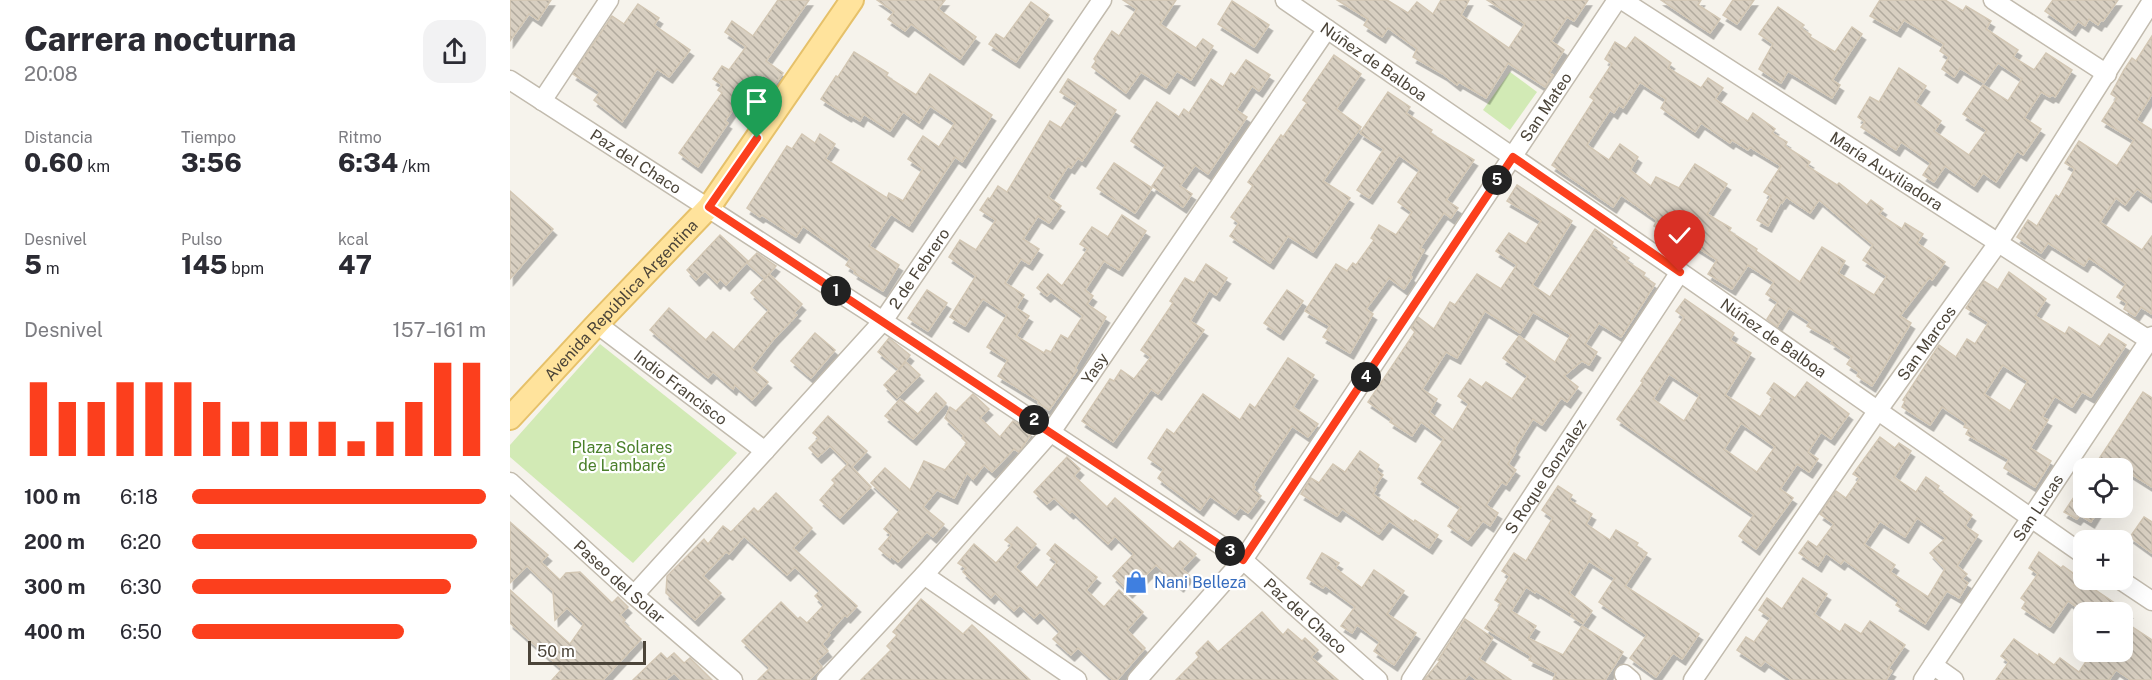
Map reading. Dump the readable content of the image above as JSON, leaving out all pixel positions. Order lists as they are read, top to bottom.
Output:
{
  "streets": {
    "main road": ["Avenida República Argentina"],
    "street": [
      "Núñez de Balboa",
      "San Mateo",
      "Paz del Chaco",
      "María Auxiliadora",
      "2 de Febrero",
      "San Marcos",
      "Yasy",
      "Indio Francisco",
      "S Roque Gonzalez",
      "San Lucas",
      "Paseo del Solar"
    ]
  },
  "crossings": [
    ["Núñez de Balboa", "San Mateo"],
    ["Núñez de Balboa", "San Marcos"],
    ["Núñez de Balboa", "Yasy"],
    ["Núñez de Balboa", "S Roque Gonzalez"],
    ["Núñez de Balboa", "San Lucas"],
    ["San Mateo", "Paz del Chaco"],
    ["Paz del Chaco", "2 de Febrero"],
    ["Paz del Chaco", "Avenida República Argentina"],
    ["Paz del Chaco", "Yasy"],
    ["María Auxiliadora", "San Marcos"],
    ["María Auxiliadora", "San Lucas"],
    ["2 de Febrero", "Indio Francisco"],
    ["2 de Febrero", "Paseo del Solar"],
    ["Avenida República Argentina", "Indio Francisco"]
  ],
  "parks": ["Plaza Solares de Lambaré"],
  "places": {
    "shop": ["Nani Belleza"]
  },
  "scale_bar": "50 m",
  "page": {
    "heading": ["Carrera nocturna", "20:08"],
    "stats": [
      ["Distancia", "0.60 km"],
      ["Tiempo", "3:56"],
      ["Ritmo", "6:34 /km"],
      ["Desnivel", "5 m"],
      ["Pulso", "145 bpm"],
      ["kcal", "47"]
    ],
    "pins": [
      "5",
      "1",
      "4",
      "2",
      "3"
    ],
    "chart": ["Desnivel", "157–161 m"],
    "map_buttons": ["+", "−"],
    "list": [
      {
        "name": "100 m",
        "note": "6:18"
      },
      {
        "name": "200 m",
        "note": "6:20"
      },
      {
        "name": "300 m",
        "note": "6:30"
      },
      {
        "name": "400 m",
        "note": "6:50"
      }
    ],
    "scale": "50 m"
  }
}
